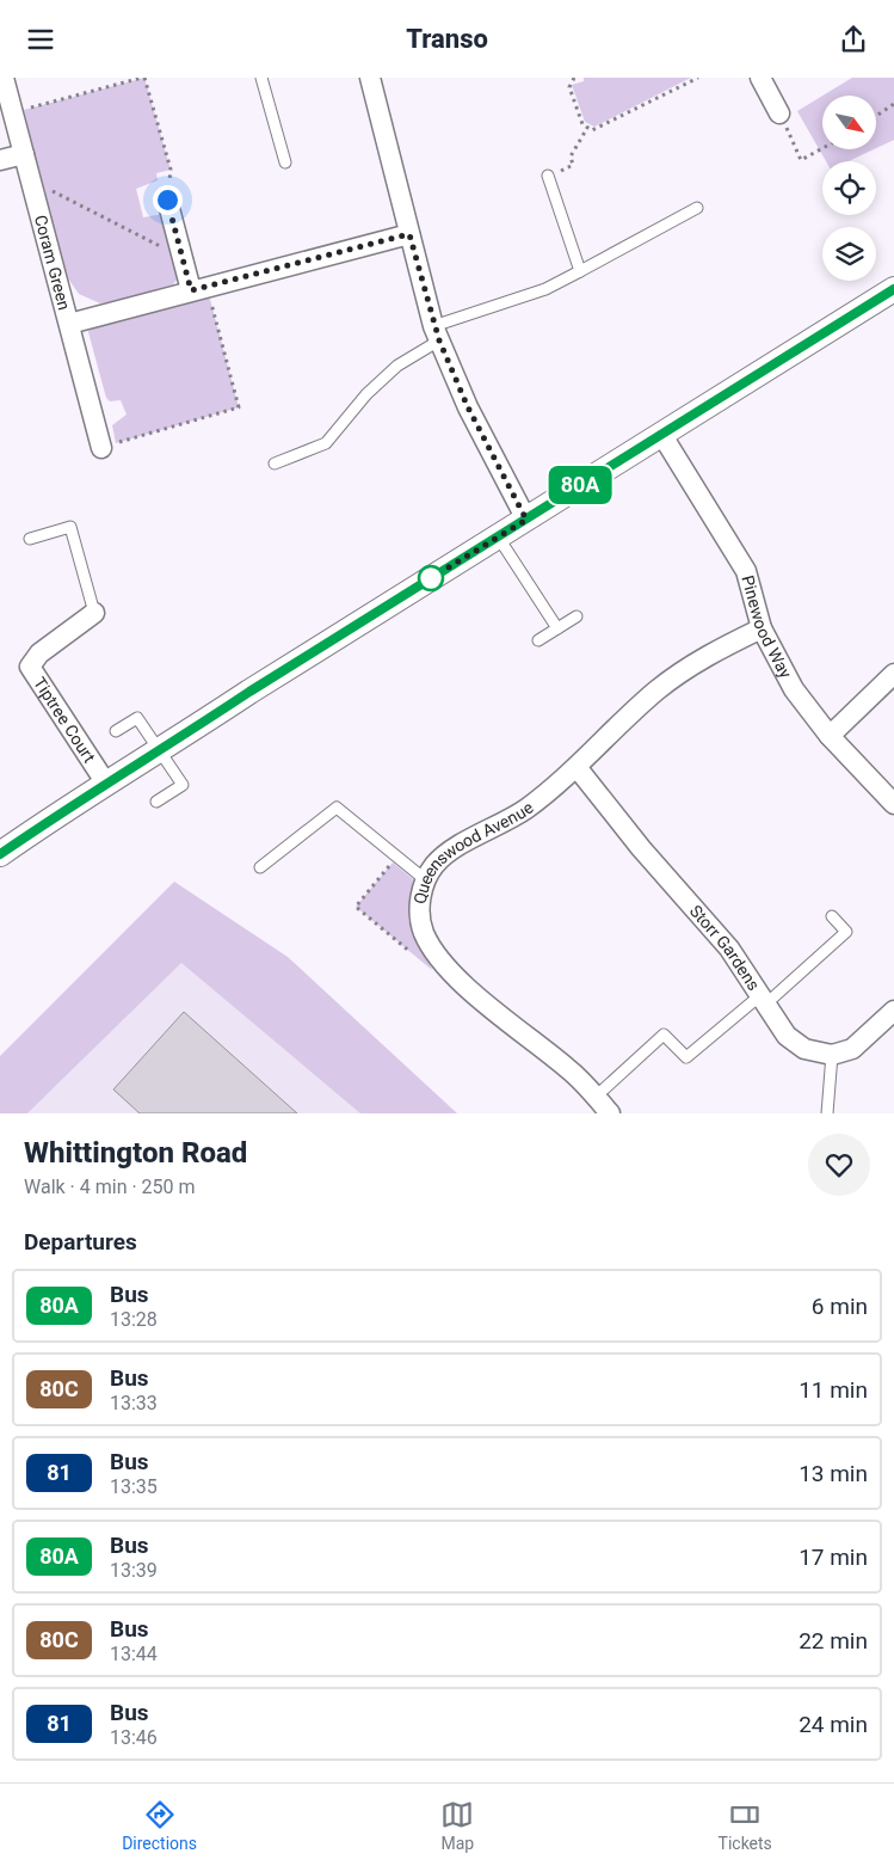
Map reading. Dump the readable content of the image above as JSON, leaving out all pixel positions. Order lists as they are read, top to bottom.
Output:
{
  "streets": {
    "street": [
      "Coram Green",
      "Pinewood Way",
      "Tiptree Court",
      "Queenswood Avenue",
      "Storr Gardens"
    ]
  },
  "crossings": [
    ["Pinewood Way", "Queenswood Avenue"],
    ["Queenswood Avenue", "Storr Gardens"]
  ],
  "lines": ["bus line 80A"],
  "north": "bottom right",
  "page": {
    "header": "Transo",
    "on_map": "80A",
    "heading": [
      ["Whittington Road", "Walk · 4 min · 250 m"],
      "Departures"
    ],
    "list": [
      {
        "mark": "80A",
        "name": "Bus",
        "note": "13:28",
        "value": "6 min"
      },
      {
        "mark": "80C",
        "name": "Bus",
        "note": "13:33",
        "value": "11 min"
      },
      {
        "mark": "81",
        "name": "Bus",
        "note": "13:35",
        "value": "13 min"
      },
      {
        "mark": "80A",
        "name": "Bus",
        "note": "13:39",
        "value": "17 min"
      },
      {
        "mark": "80C",
        "name": "Bus",
        "note": "13:44",
        "value": "22 min"
      },
      {
        "mark": "81",
        "name": "Bus",
        "note": "13:46",
        "value": "24 min"
      }
    ],
    "tabs": ["Directions", "Map", "Tickets"]
  }
}
